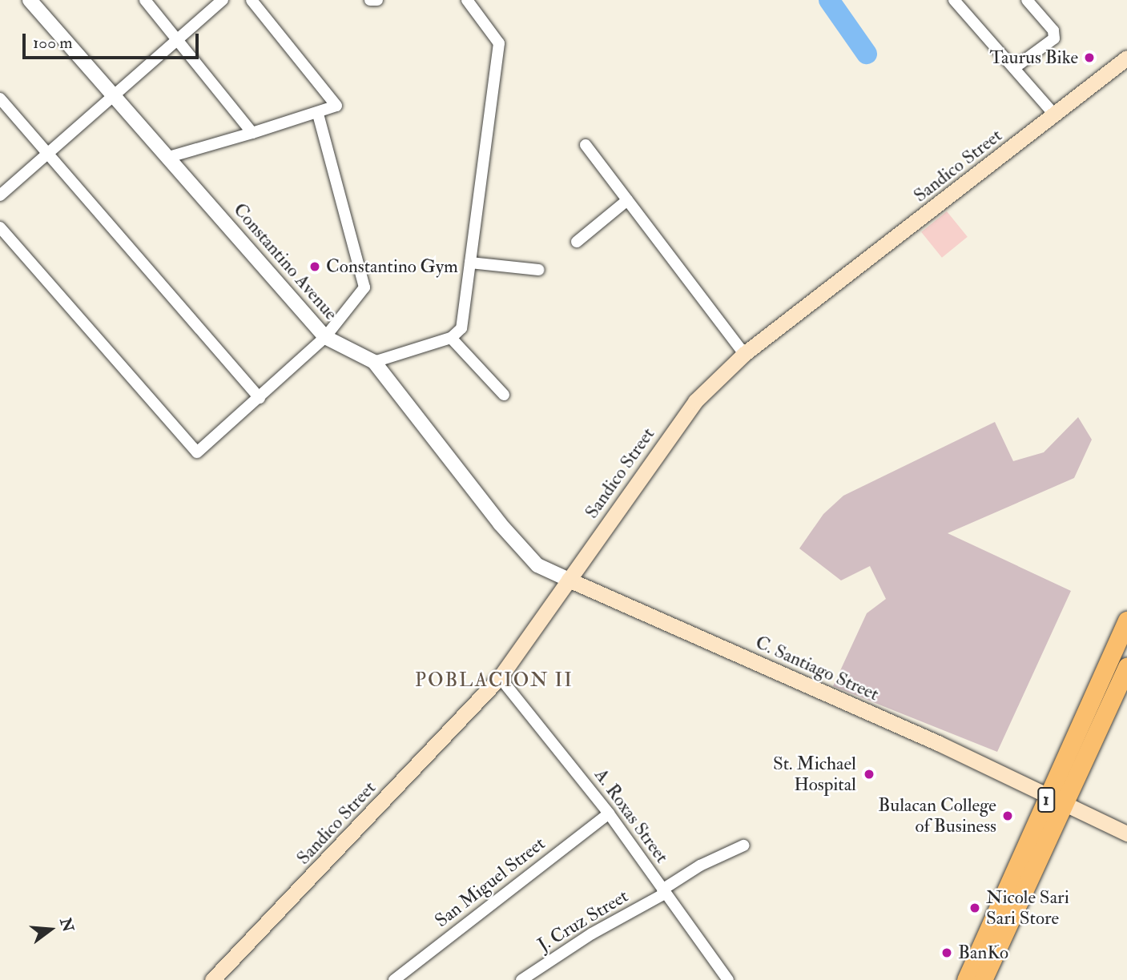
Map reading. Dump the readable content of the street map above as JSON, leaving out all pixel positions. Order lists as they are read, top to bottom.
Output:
{
  "streets": {
    "highway": ["1"],
    "main road": ["Sandico Street", "C. Santiago Street"],
    "street": [
      "Constantino Avenue",
      "A. Roxas Street",
      "San Miguel Street",
      "J. Cruz Street"
    ]
  },
  "crossings": [
    ["Sandico Street", "Constantino Avenue"],
    ["Sandico Street", "C. Santiago Street"],
    ["Sandico Street", "A. Roxas Street"],
    ["Constantino Avenue", "C. Santiago Street"],
    ["C. Santiago Street", "1"],
    ["A. Roxas Street", "San Miguel Street"],
    ["A. Roxas Street", "J. Cruz Street"]
  ],
  "districts": ["POBLACION II"],
  "places": [
    "Taurus Bike",
    "Constantino Gym",
    "St. Michael Hospital",
    "Bulacan College of Business",
    "Nicole Sari Sari Store",
    "BanKo"
  ],
  "scale_bar": "100 m",
  "north": "right"
}
